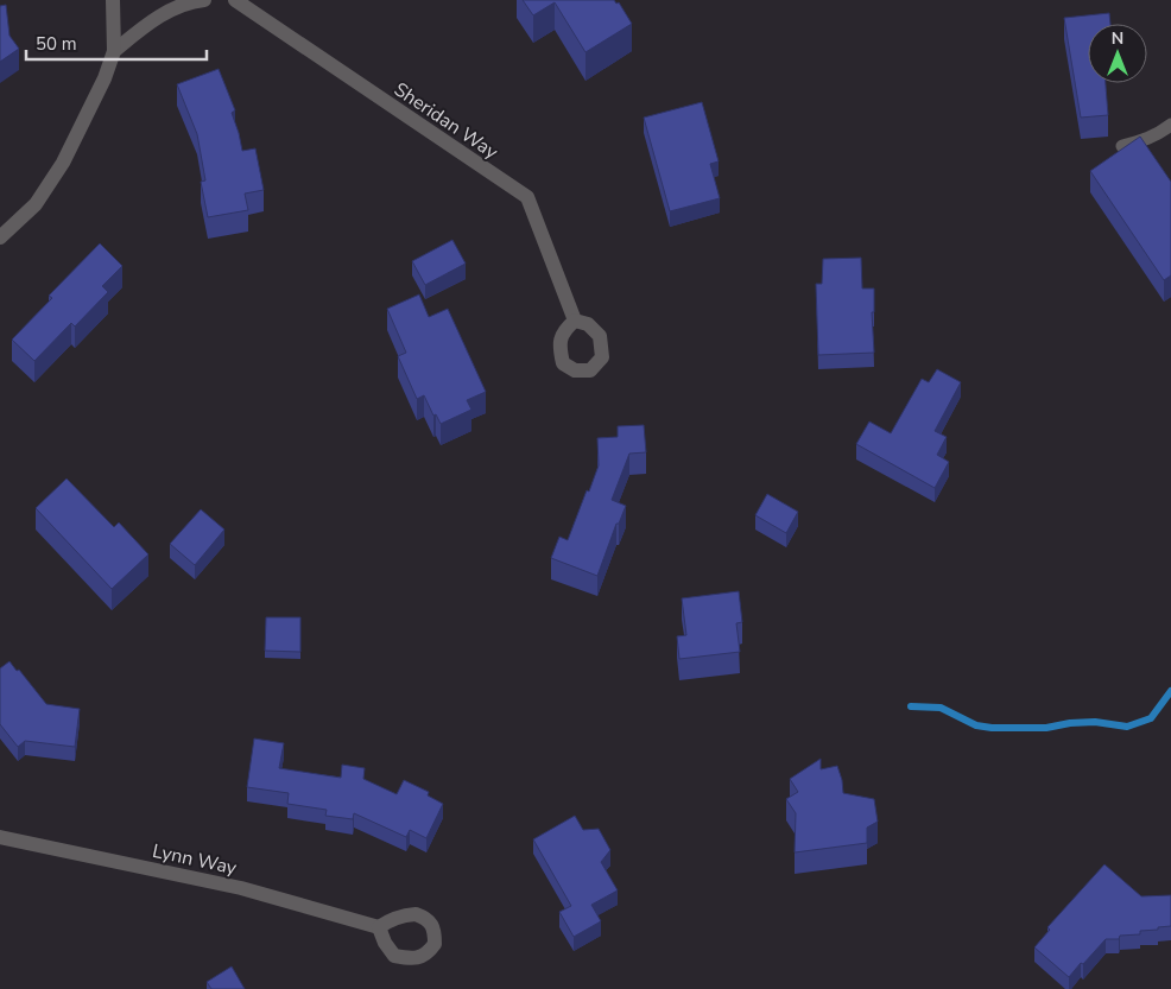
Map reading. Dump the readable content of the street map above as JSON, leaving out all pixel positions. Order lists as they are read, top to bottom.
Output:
{
  "streets": {
    "street": ["Sheridan Way", "Lynn Way"]
  },
  "scale_bar": "50 m",
  "north": "top"
}
